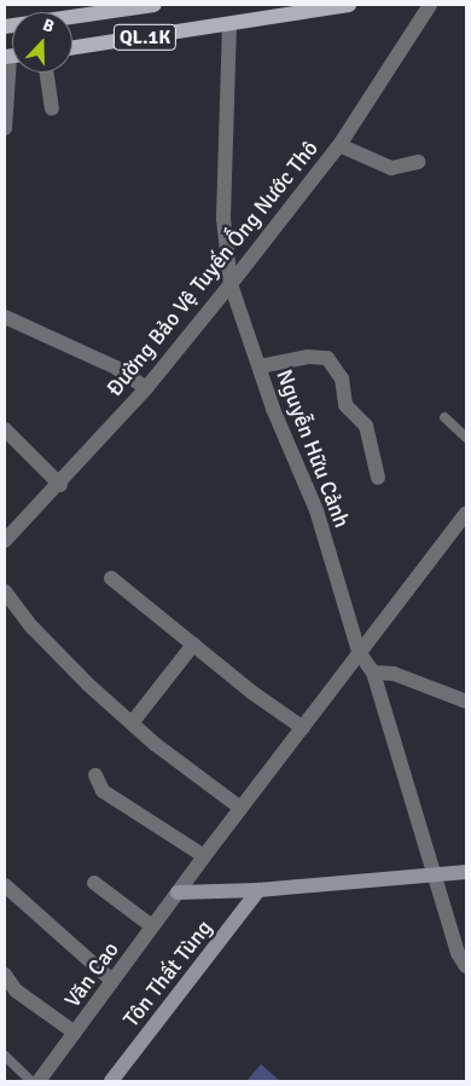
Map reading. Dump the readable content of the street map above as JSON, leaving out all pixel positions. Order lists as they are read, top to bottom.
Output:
{
  "streets": {
    "main road": ["QL.1K"],
    "street": [
      "Đường Bảo Vệ Tuyến Ống Nước Thô",
      "Nguyễn Hữu Cảnh",
      "Tôn Thất Tùng",
      "Văn Cao"
    ]
  },
  "crossings": [
    ["QL.1K", "Nguyễn Hữu Cảnh"],
    ["Đường Bảo Vệ Tuyến Ống Nước Thô", "Nguyễn Hữu Cảnh"],
    ["Nguyễn Hữu Cảnh", "Tôn Thất Tùng"],
    ["Nguyễn Hữu Cảnh", "Văn Cao"],
    ["Tôn Thất Tùng", "Văn Cao"]
  ],
  "north": "top"
}
